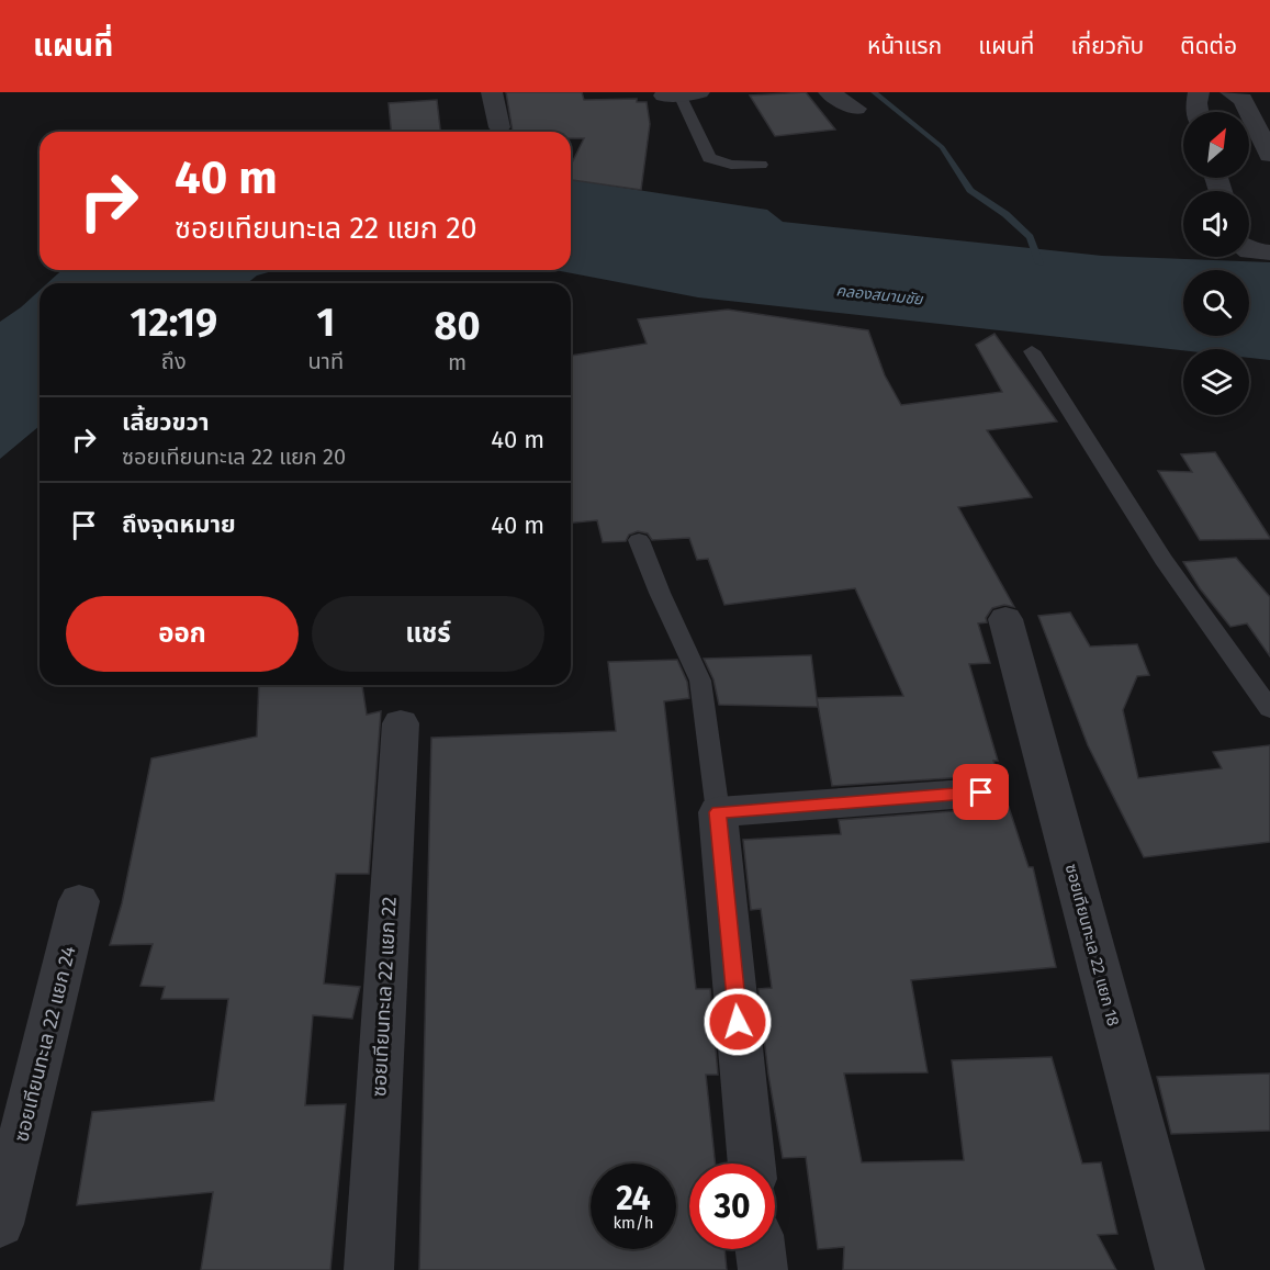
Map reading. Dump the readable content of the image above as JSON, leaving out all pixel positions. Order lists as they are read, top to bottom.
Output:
{
  "streets": {
    "street": ["ซอยเทียนทะเล 22 แยก 18", "ซอยเทียนทะเล 22 แยก 22", "ซอยเทียนทะเล 22 แยก 24"]
  },
  "water": ["คลองสนามชัย"],
  "north": "top right",
  "page": {
    "header": "แผนที่",
    "nav": [
      "หน้าแรก",
      "แผนที่",
      "เกี่ยวกับ",
      "ติดต่อ"
    ],
    "turn": ["40 m", "ซอยเทียนทะเล 22 แยก 20"],
    "eta": [
      "12:19",
      "ถึง",
      "1",
      "นาที",
      "80",
      "m"
    ],
    "list": [
      {
        "name": "เลี้ยวขวา",
        "note": "ซอยเทียนทะเล 22 แยก 20",
        "value": "40 m"
      },
      {
        "name": "ถึงจุดหมาย",
        "value": "40 m"
      }
    ],
    "buttons": ["ออก", "แชร์"],
    "speed": "24 km/h",
    "limit": "30"
  }
}
